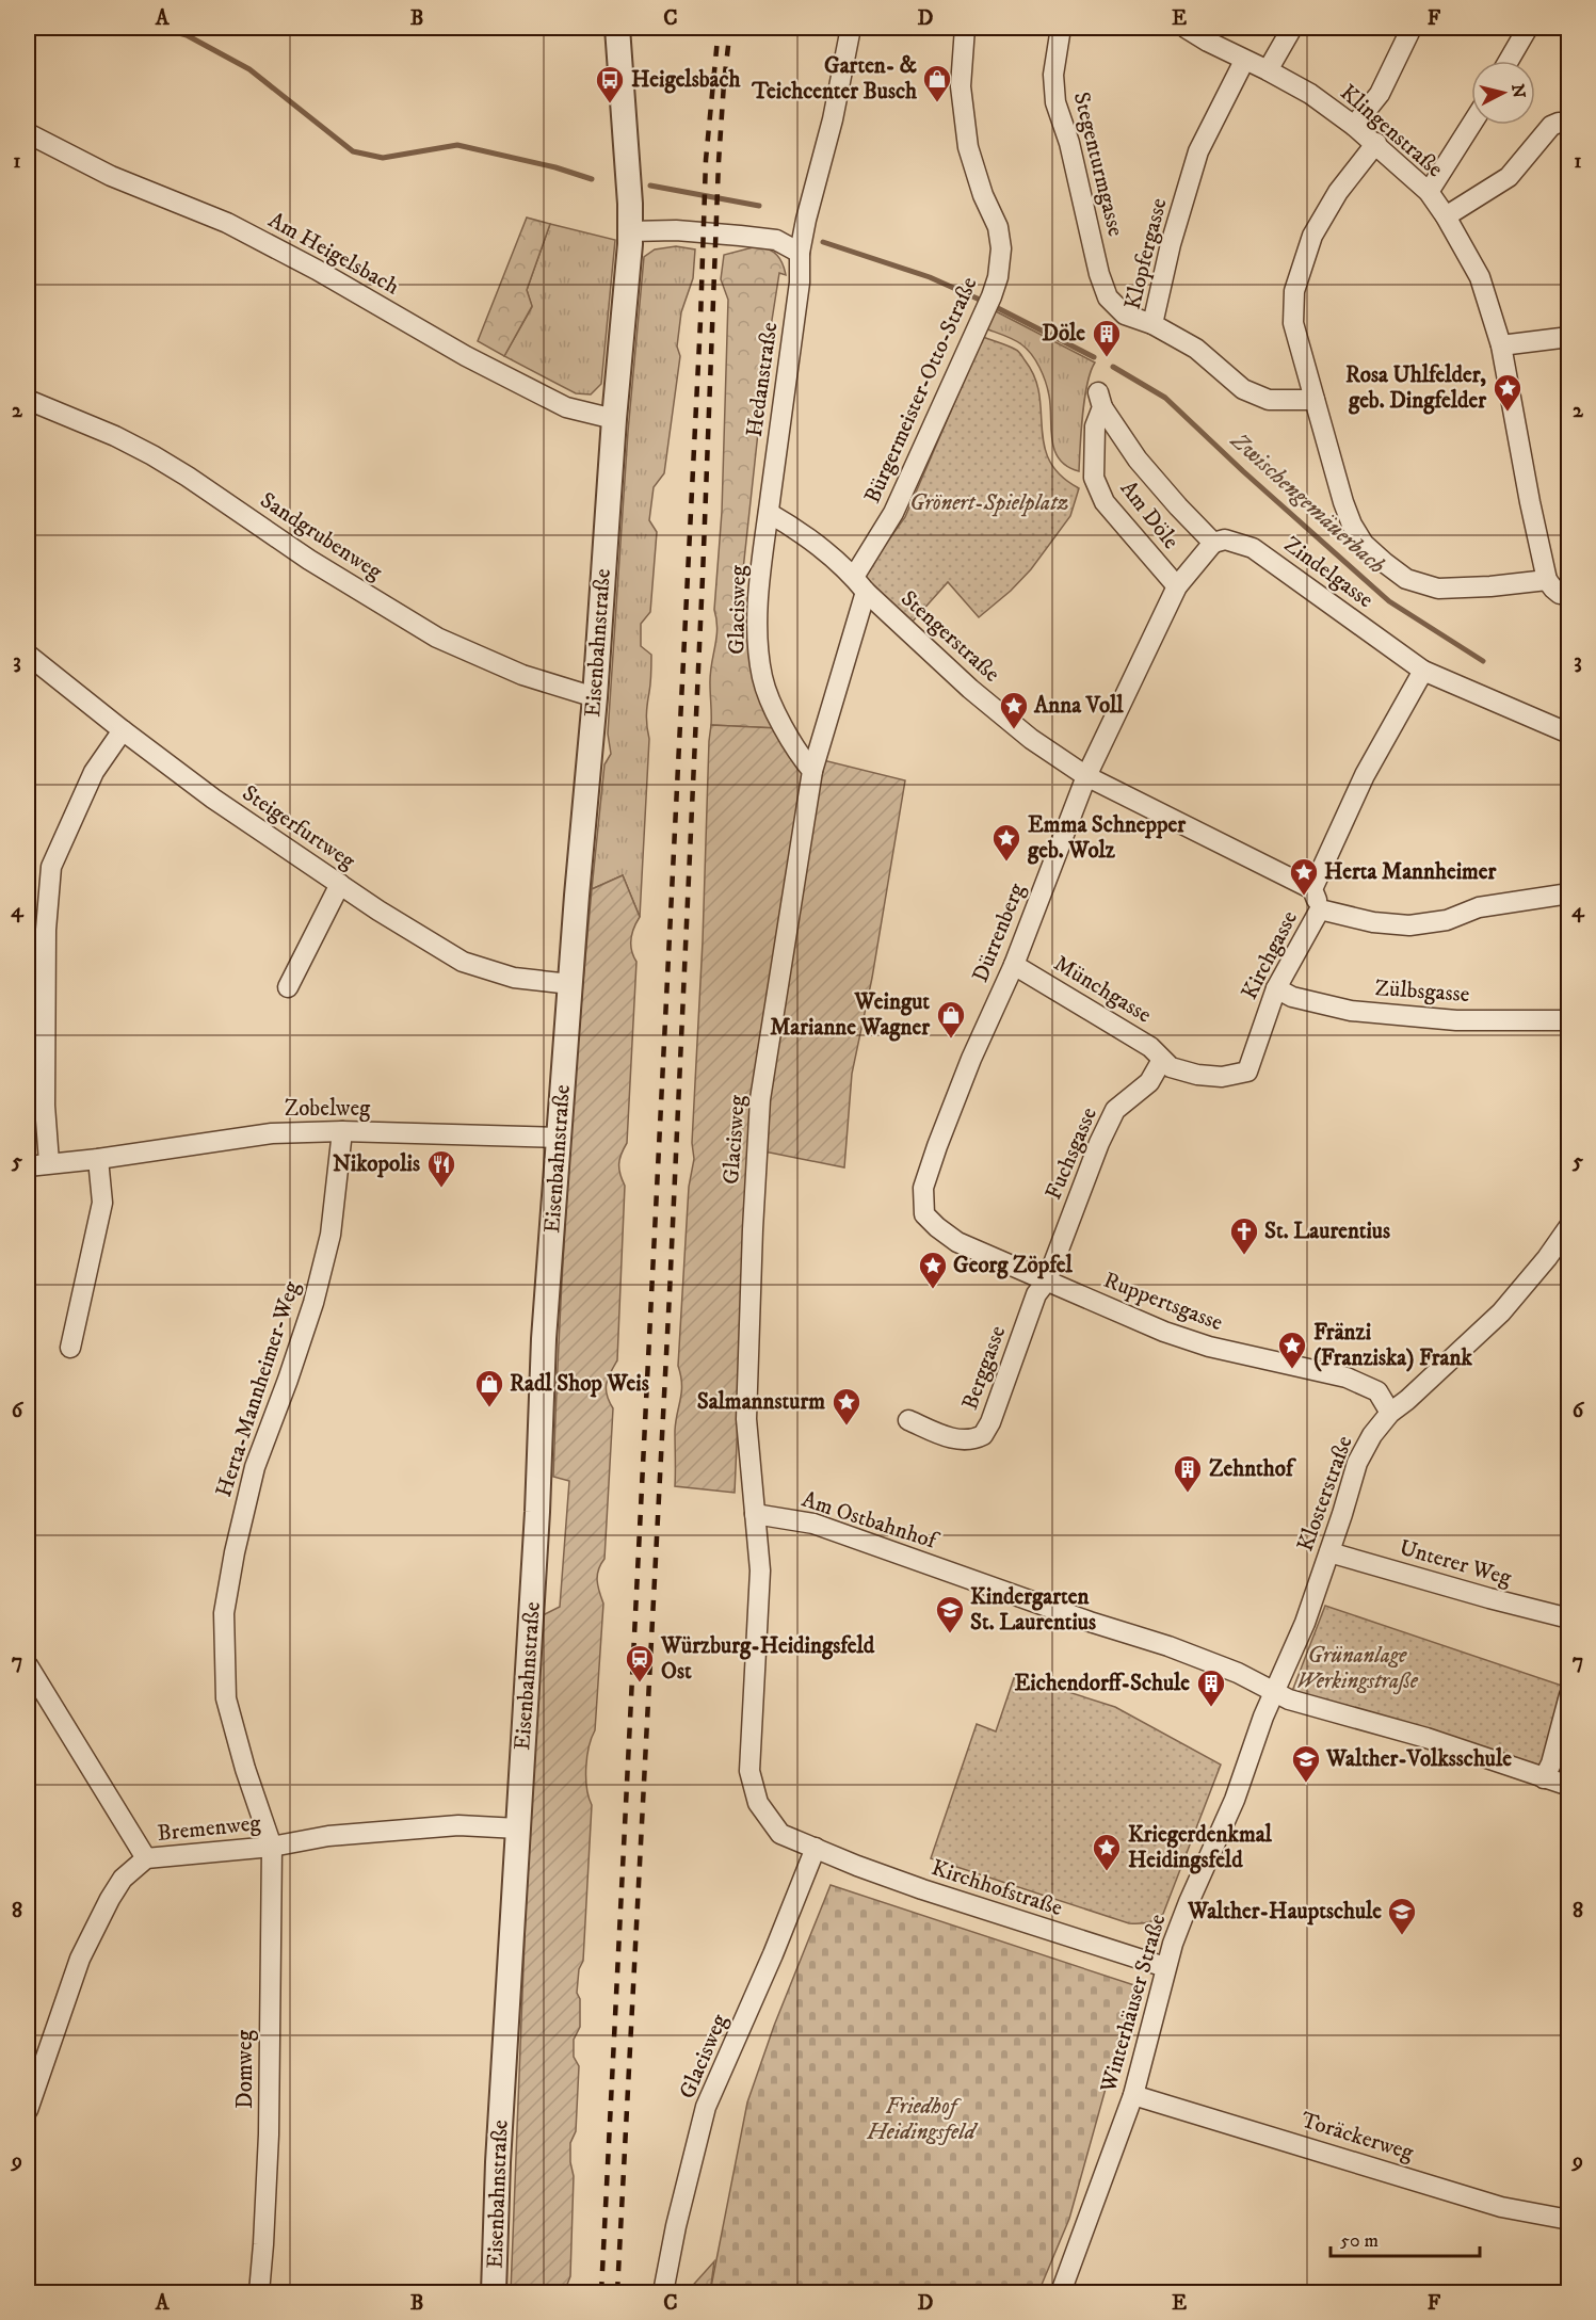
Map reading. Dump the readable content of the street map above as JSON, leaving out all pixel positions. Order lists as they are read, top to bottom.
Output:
{
  "streets": {
    "street": [
      "Klingenstraße",
      "Stegenturmgasse",
      "Am Heigelsbach",
      "Klopfergasse",
      "Hedanstraße",
      "Bürgermeister-Otto-Straße",
      "Am Döle",
      "Sandgrubenweg",
      "Zindelgasse",
      "Glacisweg",
      "Stengerstraße",
      "Eisenbahnstraße",
      "Steigerfurtweg",
      "Dürrenberg",
      "Kirchgasse",
      "Münchgasse",
      "Zülbsgasse",
      "Zobelweg",
      "Fuchsgasse",
      "Ruppertsgasse",
      "Berggasse",
      "Herta-Mannheimer-Weg",
      "Klosterstraße",
      "Am Ostbahnhof",
      "Unterer Weg",
      "Bremenweg",
      "Kirchhofstraße",
      "Winterhäuser Straße",
      "Domweg",
      "Toräckerweg"
    ]
  },
  "crossings": [
    ["Klingenstraße", "Klopfergasse"],
    ["Stegenturmgasse", "Klopfergasse"],
    ["Am Heigelsbach", "Eisenbahnstraße"],
    ["Hedanstraße", "Glacisweg"],
    ["Hedanstraße", "Stengerstraße"],
    ["Bürgermeister-Otto-Straße", "Glacisweg"],
    ["Bürgermeister-Otto-Straße", "Stengerstraße"],
    ["Am Döle", "Zindelgasse"],
    ["Am Döle", "Dürrenberg"],
    ["Sandgrubenweg", "Eisenbahnstraße"],
    ["Zindelgasse", "Dürrenberg"],
    ["Glacisweg", "Stengerstraße"],
    ["Glacisweg", "Am Ostbahnhof"],
    ["Glacisweg", "Kirchhofstraße"],
    ["Stengerstraße", "Dürrenberg"],
    ["Eisenbahnstraße", "Steigerfurtweg"],
    ["Eisenbahnstraße", "Zobelweg"],
    ["Eisenbahnstraße", "Bremenweg"],
    ["Dürrenberg", "Münchgasse"],
    ["Dürrenberg", "Ruppertsgasse"],
    ["Kirchgasse", "Münchgasse"],
    ["Kirchgasse", "Zülbsgasse"],
    ["Kirchgasse", "Fuchsgasse"],
    ["Münchgasse", "Fuchsgasse"],
    ["Zobelweg", "Herta-Mannheimer-Weg"],
    ["Fuchsgasse", "Ruppertsgasse"],
    ["Fuchsgasse", "Berggasse"],
    ["Ruppertsgasse", "Berggasse"],
    ["Ruppertsgasse", "Klosterstraße"],
    ["Herta-Mannheimer-Weg", "Bremenweg"],
    ["Herta-Mannheimer-Weg", "Domweg"],
    ["Klosterstraße", "Am Ostbahnhof"],
    ["Klosterstraße", "Unterer Weg"],
    ["Klosterstraße", "Winterhäuser Straße"],
    ["Am Ostbahnhof", "Winterhäuser Straße"],
    ["Bremenweg", "Domweg"],
    ["Kirchhofstraße", "Winterhäuser Straße"],
    ["Winterhäuser Straße", "Toräckerweg"]
  ],
  "water": ["Zwischengemäuerbach"],
  "parks": ["Grönert-Spielplatz", "Grünanlage Werkingstraße", "Friedhof Heidingsfeld"],
  "places": {
    "shop": ["Garten- & Teichcenter Busch", "Weingut Marianne Wagner", "Radl Shop Weis"],
    "bus stop": ["Heigelsbach"],
    "building": ["Döle", "Zehnthof", "Eichendorff-Schule"],
    "place": [
      "Rosa Uhlfelder, geb. Dingfelder",
      "Anna Voll",
      "Emma Schnepper geb. Wolz",
      "Herta Mannheimer",
      "Georg Zöpfel",
      "Fränzi (Franziska) Frank",
      "Salmannsturm",
      "Kriegerdenkmal Heidingsfeld"
    ],
    "restaurant": ["Nikopolis"],
    "church": ["St. Laurentius"],
    "school or university": ["Kindergarten St. Laurentius", "Walther-Volksschule", "Walther-Hauptschule"],
    "station": ["Würzburg-Heidingsfeld Ost"]
  },
  "scale_bar": "50 m",
  "north": "right",
  "grid": {
    "columns": [
      "A",
      "B",
      "C",
      "D",
      "E",
      "F"
    ],
    "rows": [
      "1",
      "2",
      "3",
      "4",
      "5",
      "6",
      "7",
      "8",
      "9"
    ]
  }
}
